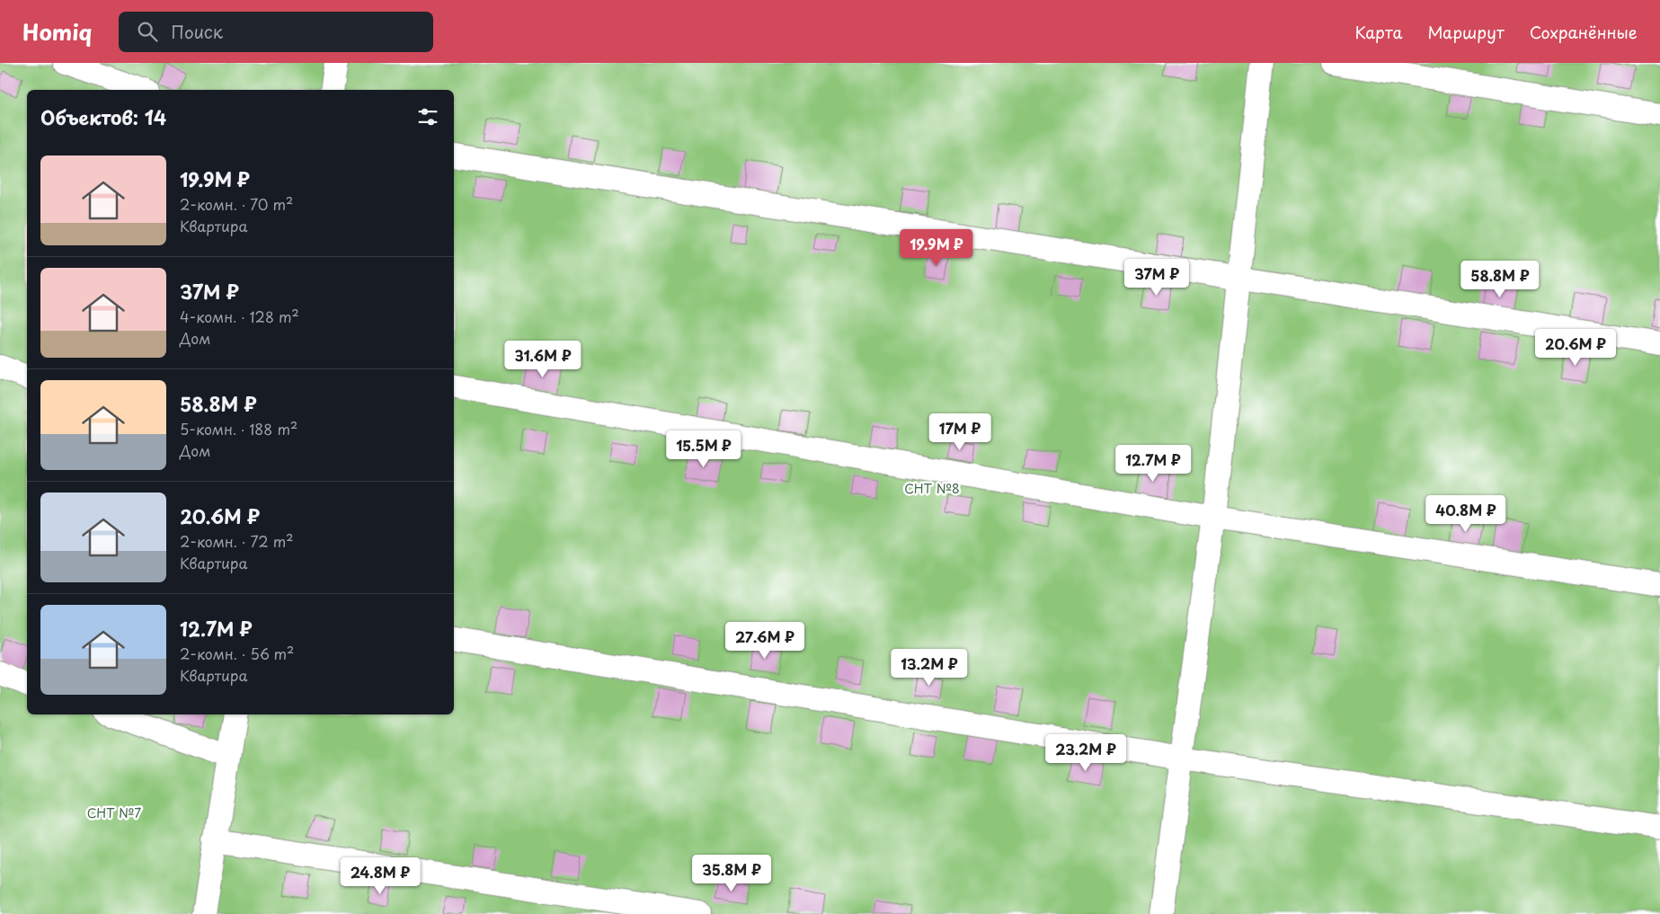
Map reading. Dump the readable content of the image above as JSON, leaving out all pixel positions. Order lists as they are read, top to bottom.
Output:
{
  "parks": ["СНТ №8", "СНТ №7"],
  "page": {
    "header": "Homiq",
    "search": "Поиск",
    "nav": ["Карта", "Маршрут", "Сохранённые"],
    "heading": "Объектов: 14",
    "list": [
      {
        "name": "19.9M ₽",
        "note": "2-комн. · 70 m² · Квартира"
      },
      {
        "name": "37M ₽",
        "note": "4-комн. · 128 m² · Дом"
      },
      {
        "name": "58.8M ₽",
        "note": "5-комн. · 188 m² · Дом"
      },
      {
        "name": "20.6M ₽",
        "note": "2-комн. · 72 m² · Квартира"
      },
      {
        "name": "12.7M ₽",
        "note": "2-комн. · 56 m² · Квартира"
      }
    ],
    "price": [
      "19.9M ₽",
      "37M ₽",
      "58.8M ₽",
      "20.6M ₽",
      "31.6M ₽",
      "17M ₽",
      "15.5M ₽",
      "12.7M ₽",
      "40.8M ₽",
      "27.6M ₽",
      "13.2M ₽",
      "23.2M ₽",
      "35.8M ₽",
      "24.8M ₽"
    ]
  }
}
